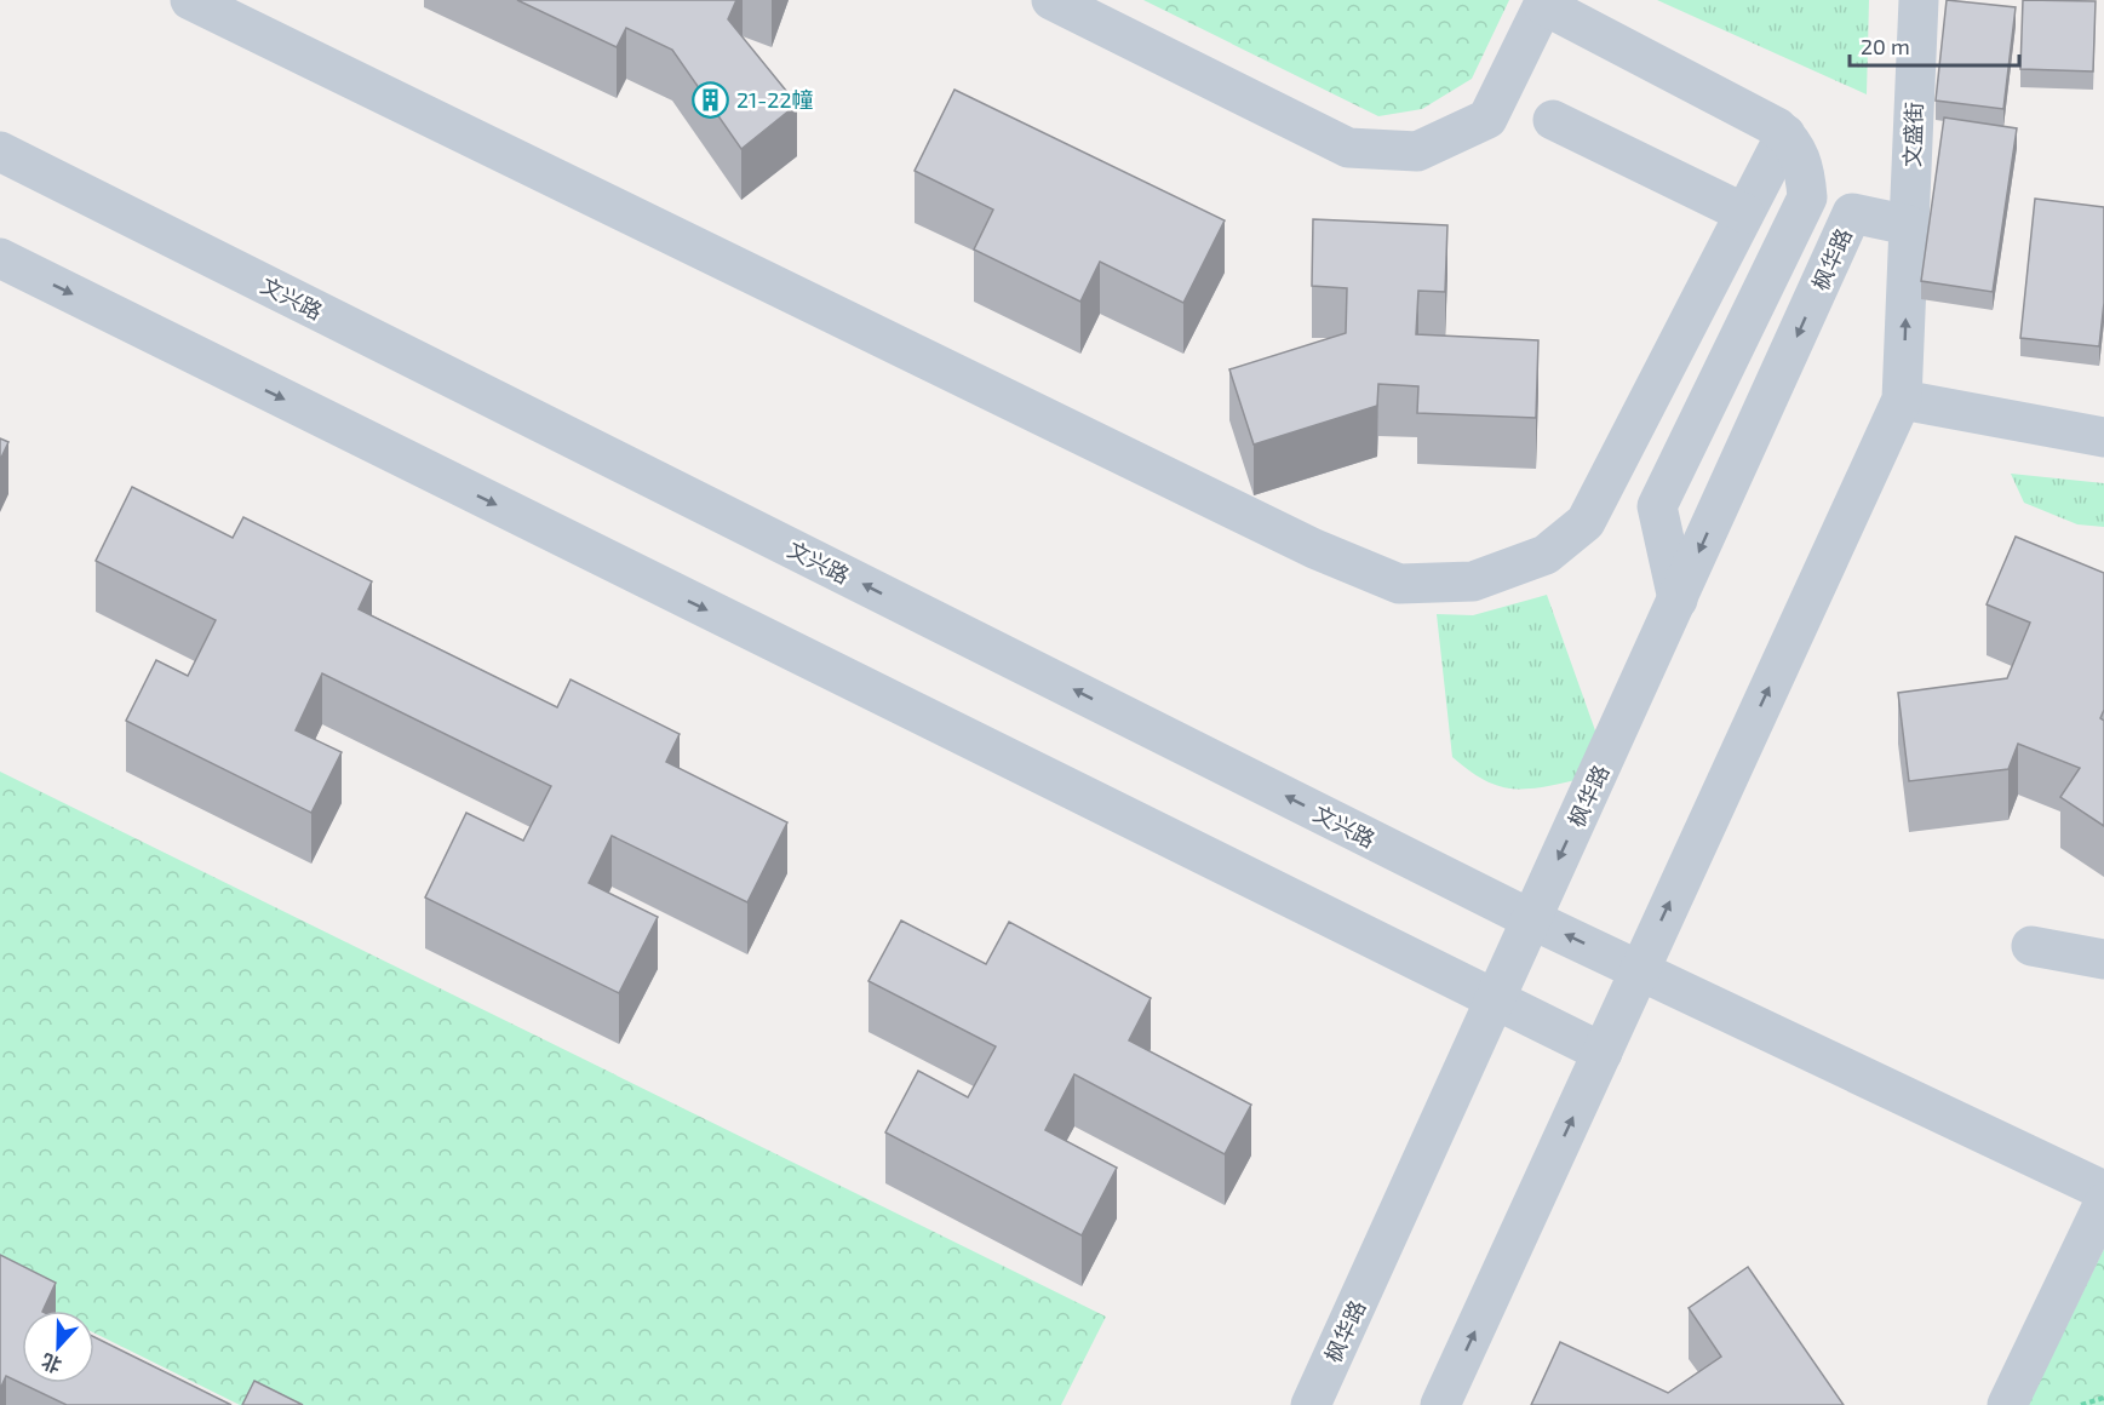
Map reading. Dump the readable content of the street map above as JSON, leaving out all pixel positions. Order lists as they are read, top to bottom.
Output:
{
  "streets": {
    "street": ["文盛街", "枫华路", "文兴路"]
  },
  "crossings": [
    ["文盛街", "枫华路"],
    ["枫华路", "文兴路"]
  ],
  "places": {
    "building": ["21-22幢"]
  },
  "scale_bar": "20 m",
  "north": "bottom"
}
